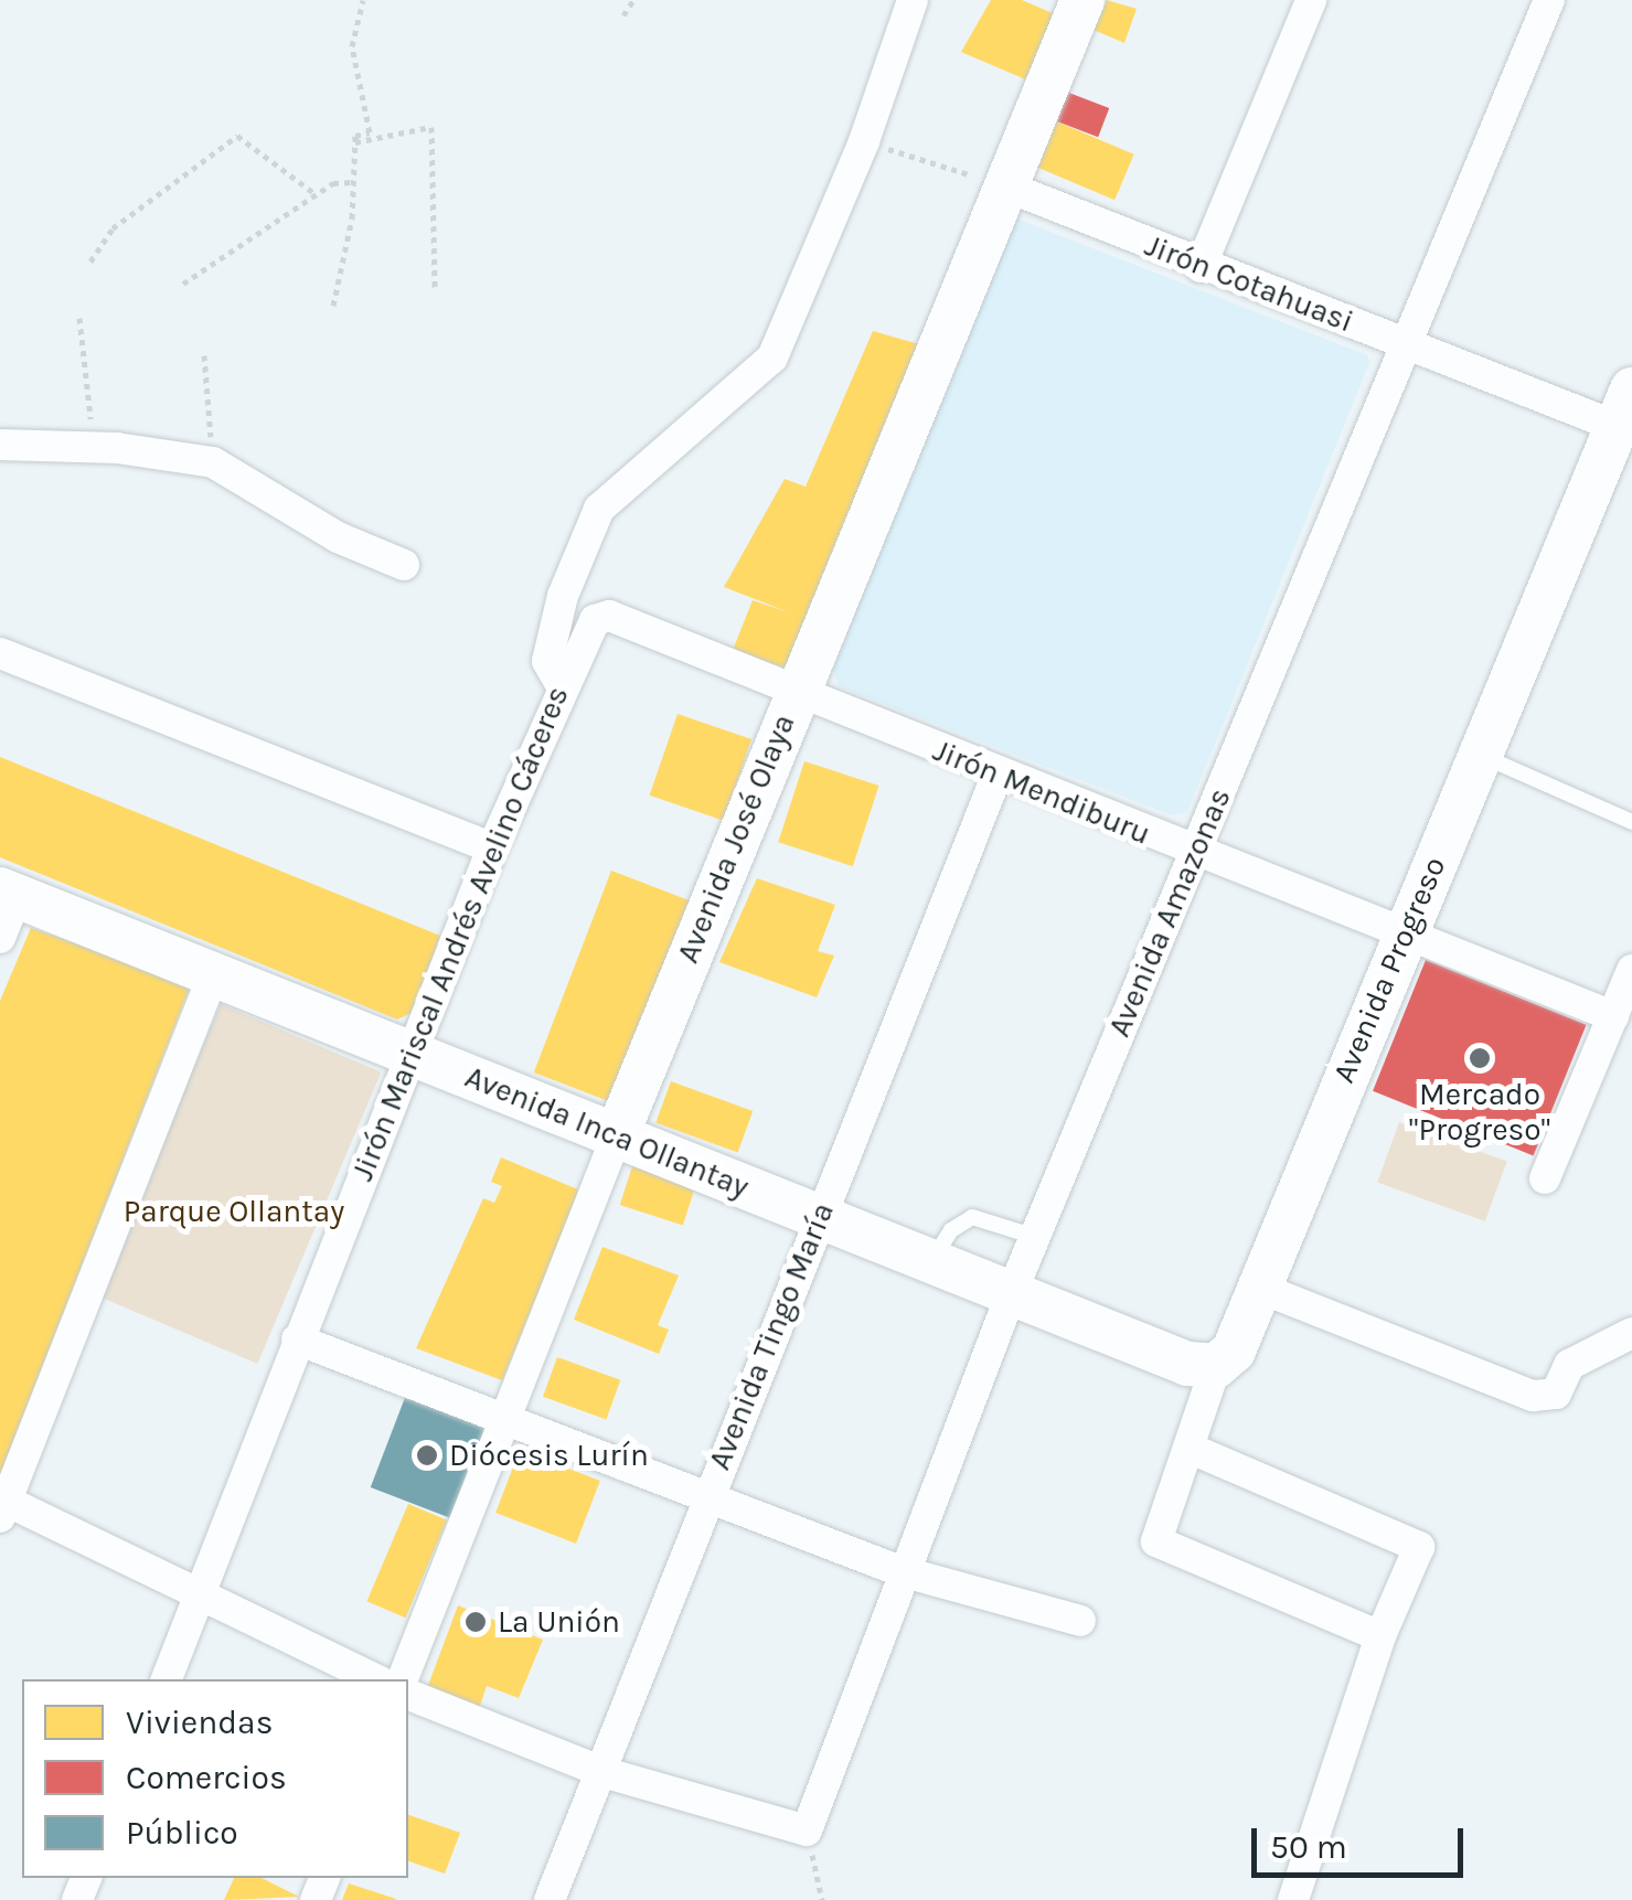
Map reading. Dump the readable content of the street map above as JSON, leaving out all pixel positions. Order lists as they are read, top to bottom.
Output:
{
  "streets": {
    "street": [
      "Jirón Cotahuasi",
      "Jirón Mendiburu",
      "Avenida José Olaya",
      "Avenida Amazonas",
      "Jirón Mariscal Andrés Avelino Cáceres",
      "Avenida Progreso",
      "Avenida Inca Ollantay",
      "Avenida Tingo María"
    ]
  },
  "crossings": [
    ["Jirón Cotahuasi", "Avenida José Olaya"],
    ["Jirón Cotahuasi", "Avenida Amazonas"],
    ["Jirón Cotahuasi", "Avenida Progreso"],
    ["Jirón Mendiburu", "Avenida José Olaya"],
    ["Jirón Mendiburu", "Avenida Amazonas"],
    ["Jirón Mendiburu", "Jirón Mariscal Andrés Avelino Cáceres"],
    ["Jirón Mendiburu", "Avenida Progreso"],
    ["Jirón Mendiburu", "Avenida Tingo María"],
    ["Avenida José Olaya", "Avenida Inca Ollantay"],
    ["Avenida Amazonas", "Avenida Inca Ollantay"],
    ["Jirón Mariscal Andrés Avelino Cáceres", "Avenida Inca Ollantay"],
    ["Avenida Progreso", "Avenida Inca Ollantay"],
    ["Avenida Inca Ollantay", "Avenida Tingo María"]
  ],
  "parks": ["Parque Ollantay"],
  "places": ["Mercado \"Progreso\"", "Diócesis Lurín", "La Unión"],
  "legend": ["Viviendas", "Comercios", "Público"],
  "scale_bar": "50 m"
}
